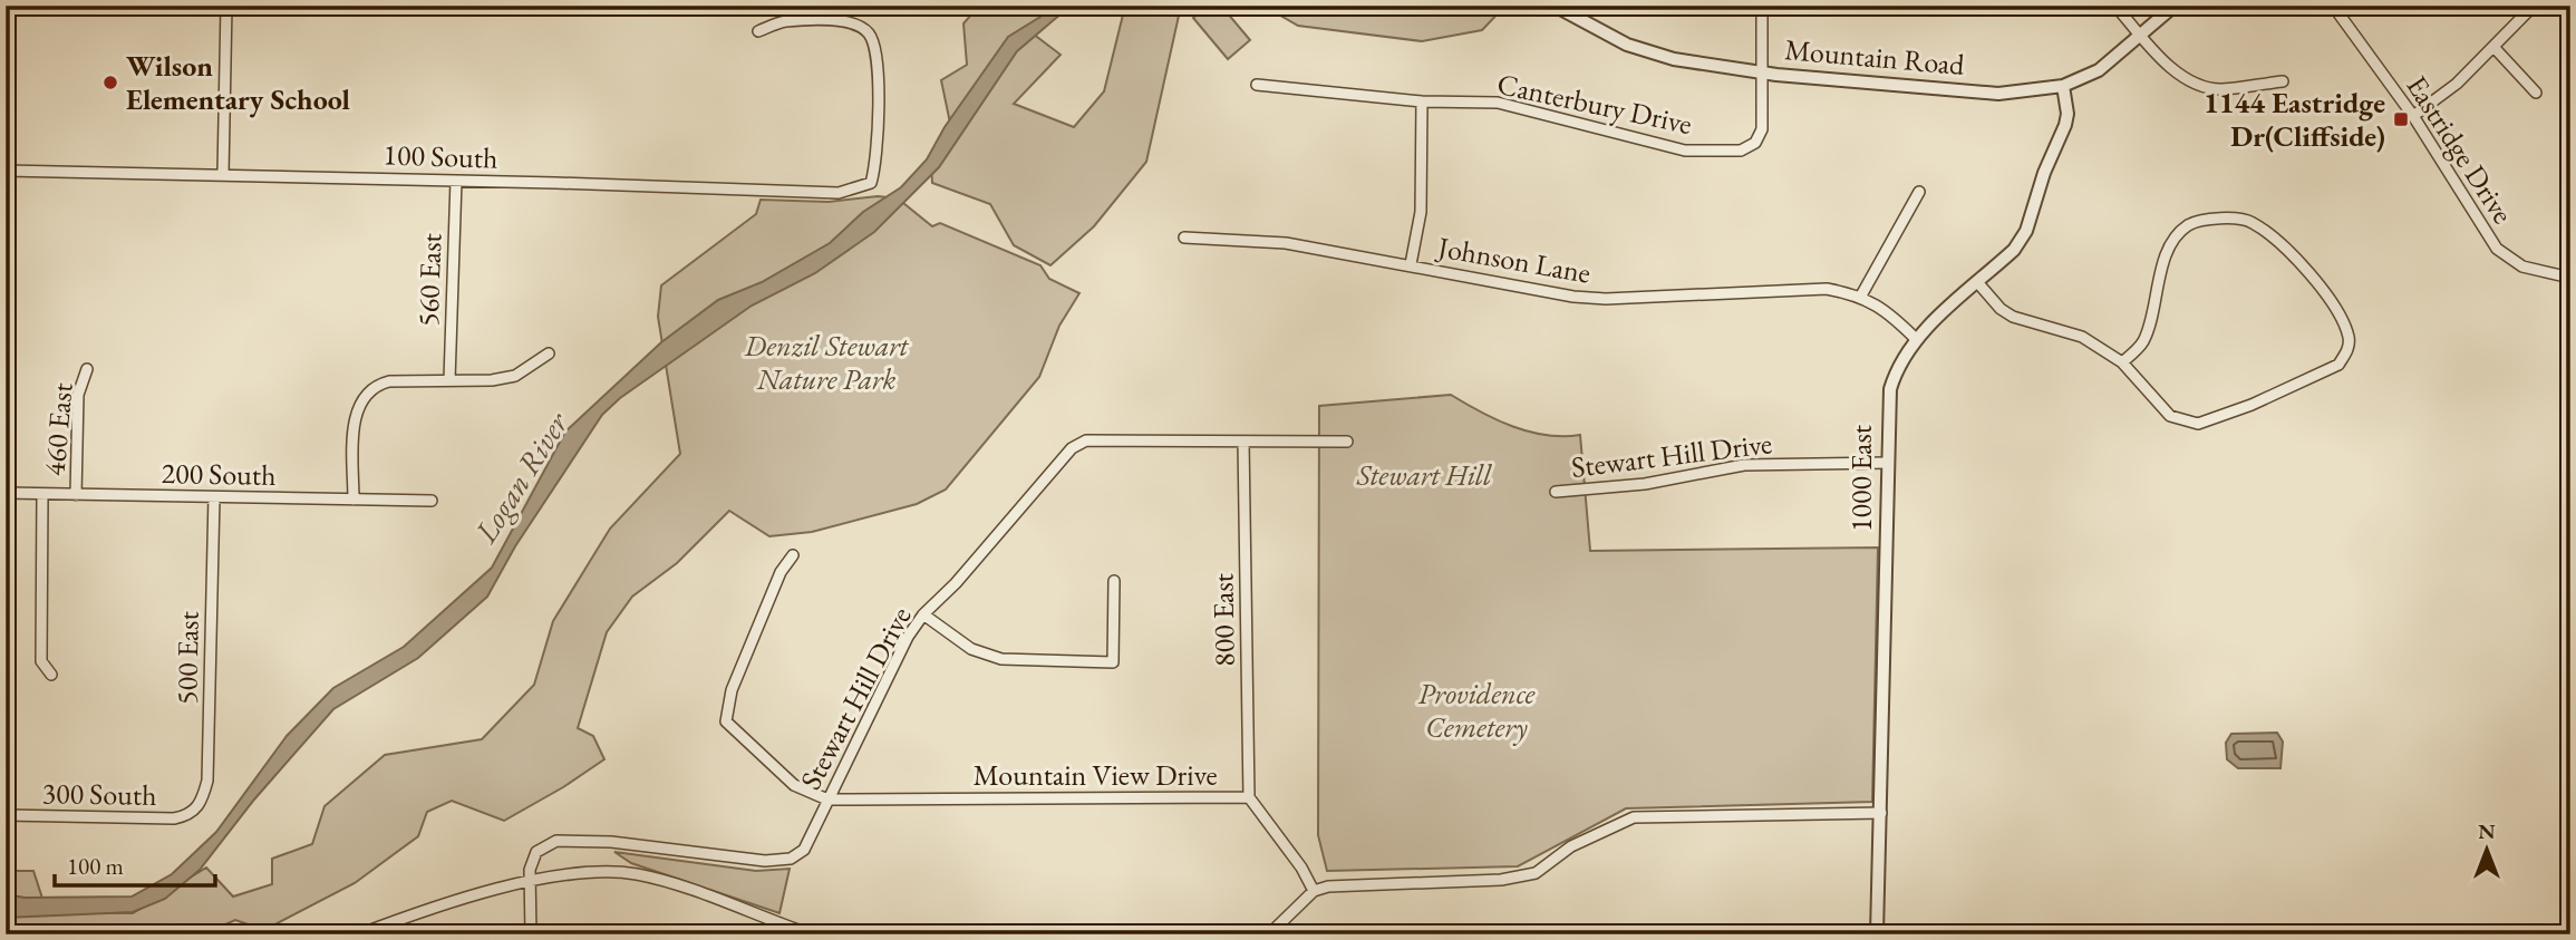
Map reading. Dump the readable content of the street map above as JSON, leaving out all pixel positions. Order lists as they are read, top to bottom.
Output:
{
  "streets": {
    "street": [
      "Mountain Road",
      "Canterbury Drive",
      "Eastridge Drive",
      "100 South",
      "Johnson Lane",
      "560 East",
      "460 East",
      "Stewart Hill Drive",
      "200 South",
      "1000 East",
      "800 East",
      "500 East",
      "Mountain View Drive",
      "300 South"
    ]
  },
  "crossings": [
    ["Mountain Road", "Canterbury Drive"],
    ["Mountain Road", "1000 East"],
    ["100 South", "560 East"],
    ["Johnson Lane", "1000 East"],
    ["460 East", "200 South"],
    ["Stewart Hill Drive", "1000 East"],
    ["Stewart Hill Drive", "800 East"],
    ["Stewart Hill Drive", "Mountain View Drive"],
    ["200 South", "500 East"],
    ["800 East", "Mountain View Drive"],
    ["500 East", "300 South"]
  ],
  "water": ["Logan River"],
  "parks": ["Denzil Stewart Nature Park", "Stewart Hill", "Providence Cemetery"],
  "places": {
    "other": ["Wilson Elementary School"],
    "transit": ["1144 Eastridge Dr(Cliffside)"]
  },
  "scale_bar": "100 m",
  "north": "top"
}
